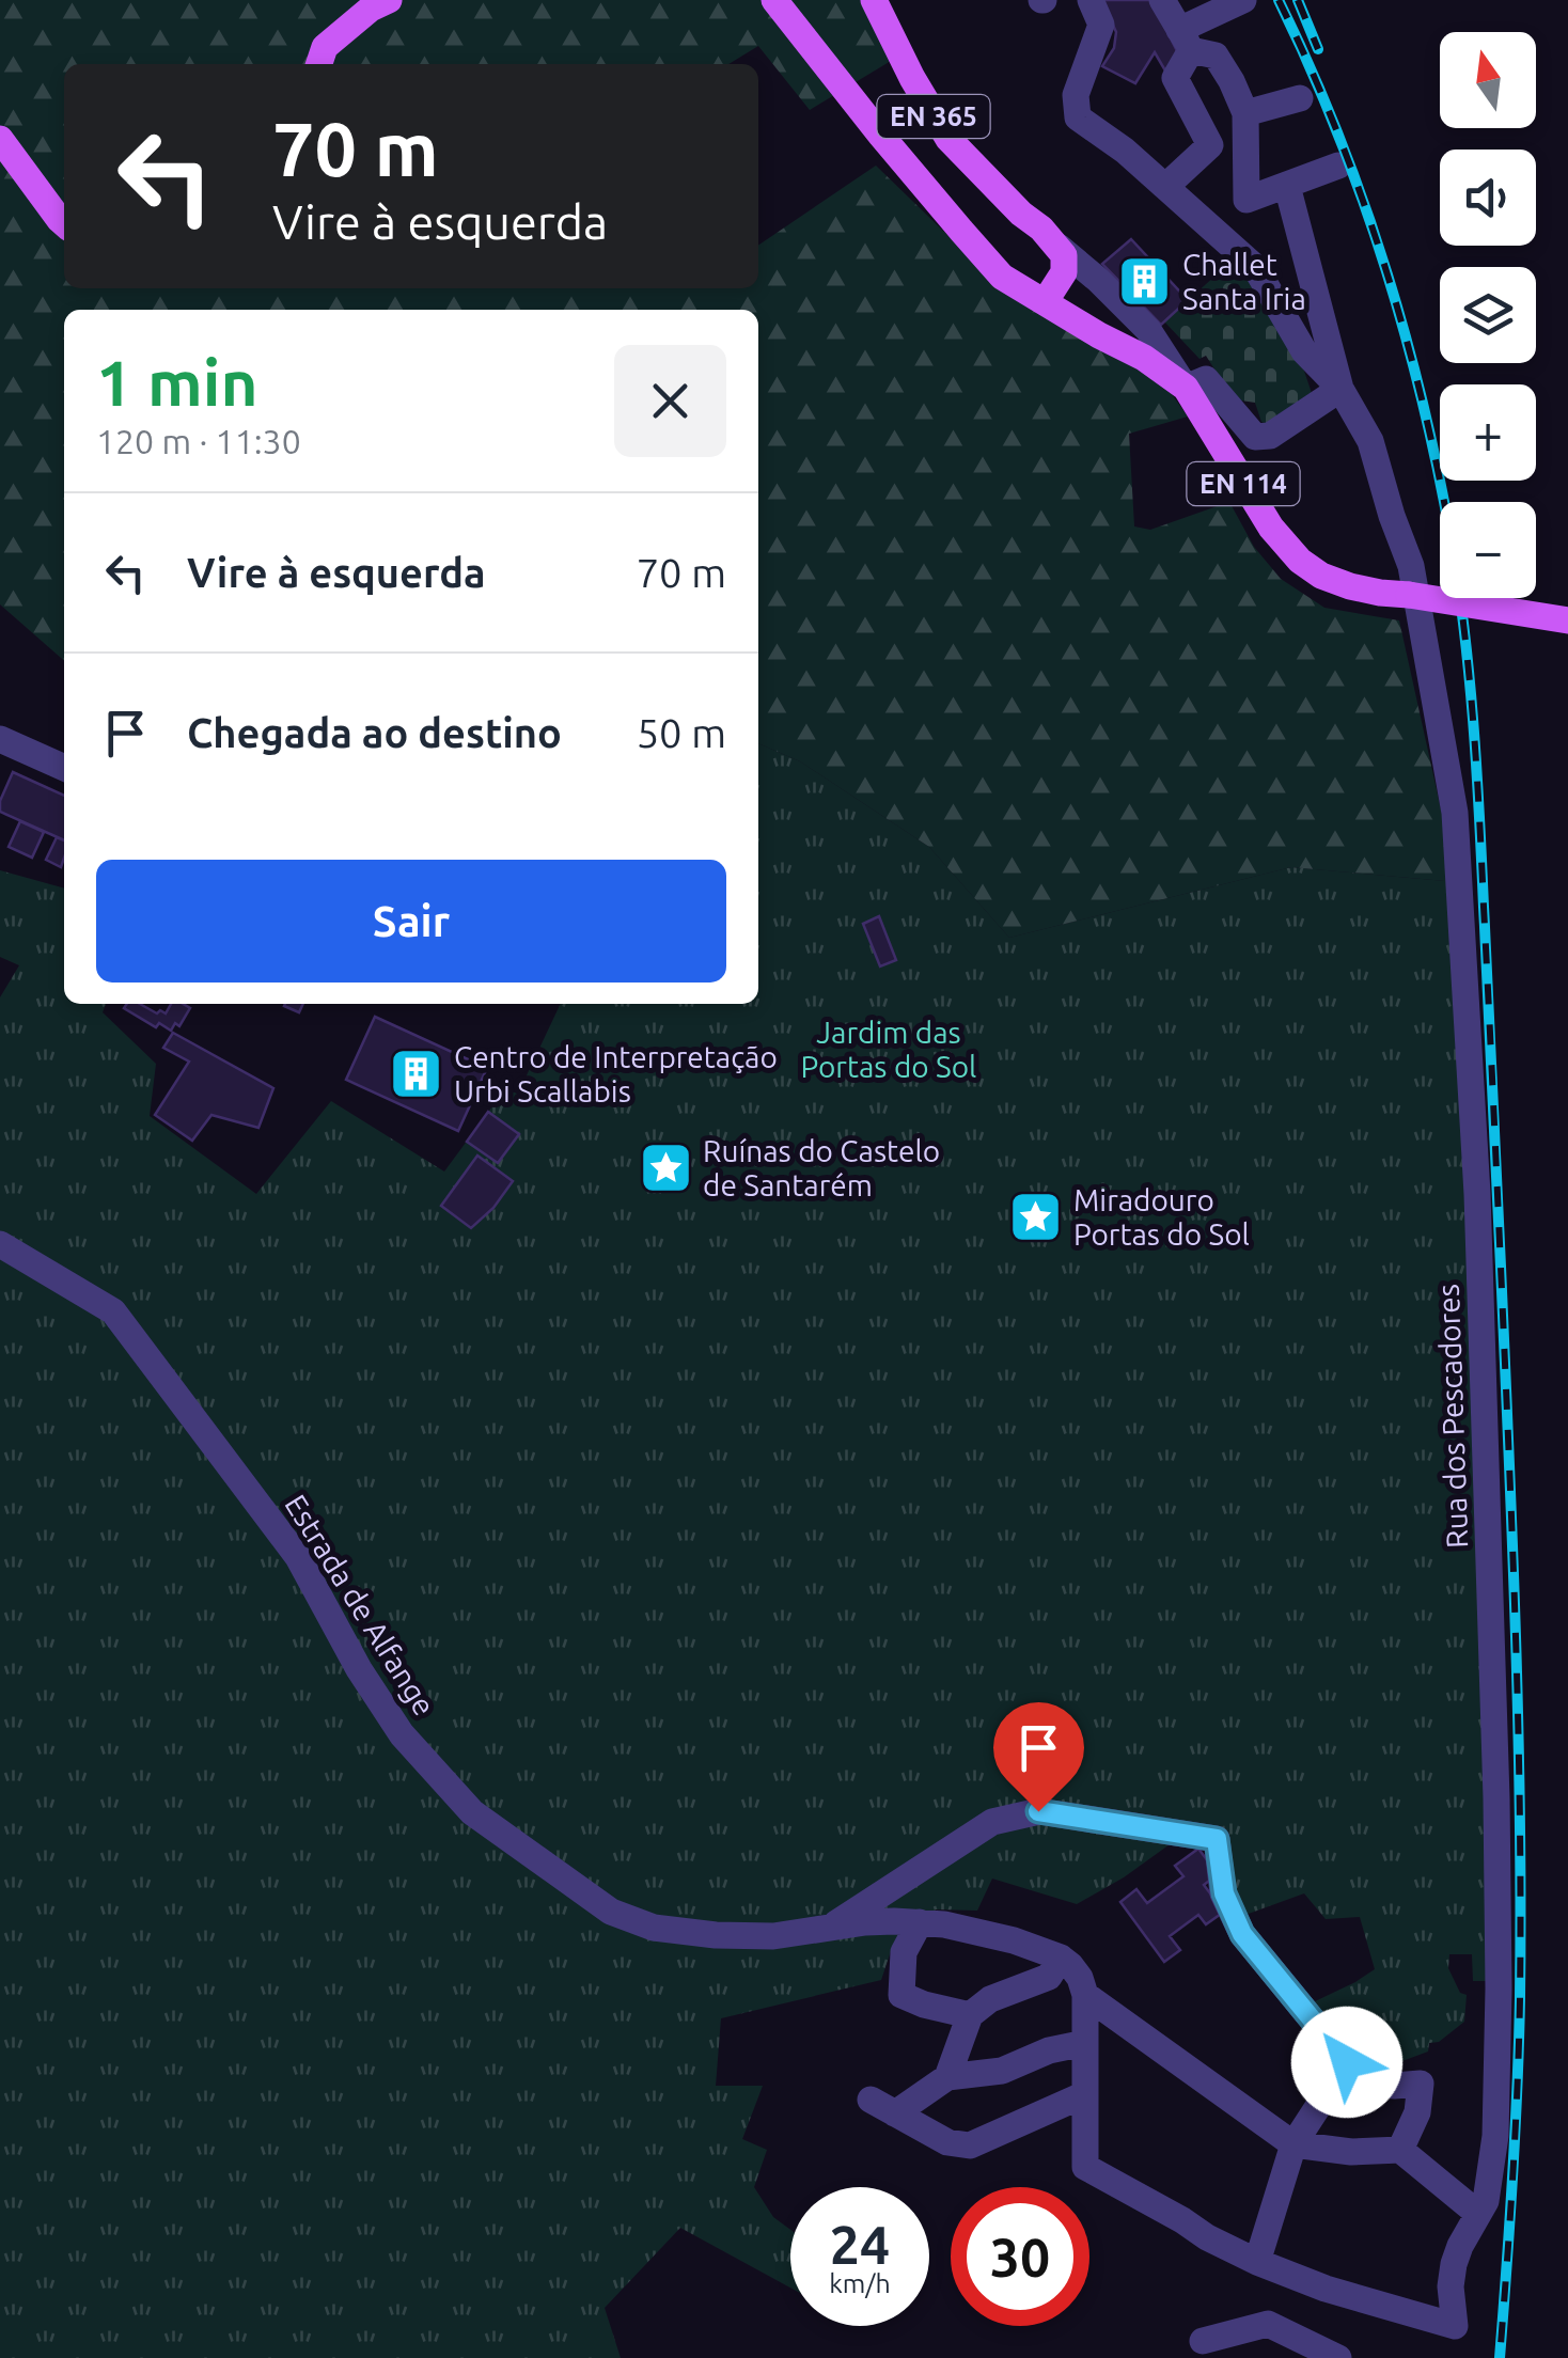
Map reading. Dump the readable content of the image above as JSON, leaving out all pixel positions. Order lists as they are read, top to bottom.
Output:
{
  "streets": {
    "main road": ["EN 365", "EN 114"],
    "street": ["Rua dos Pescadores", "Estrada de Alfange"]
  },
  "crossings": [
    ["EN 114", "Rua dos Pescadores"]
  ],
  "parks": ["Jardim das Portas do Sol"],
  "places": {
    "building": ["Challet Santa Iria", "Centro de Interpretação Urbi Scallabis"],
    "place": ["Ruínas do Castelo de Santarém", "Miradouro Portas do Sol"]
  },
  "north": "top",
  "page": {
    "map_buttons": ["+", "−"],
    "turn": ["70 m", "Vire à esquerda"],
    "heading": ["1 min", "120 m · 11:30"],
    "list": [
      {
        "name": "Vire à esquerda",
        "value": "70 m"
      },
      {
        "name": "Chegada ao destino",
        "value": "50 m"
      }
    ],
    "buttons": "Sair",
    "speed": "24 km/h",
    "limit": "30"
  }
}
